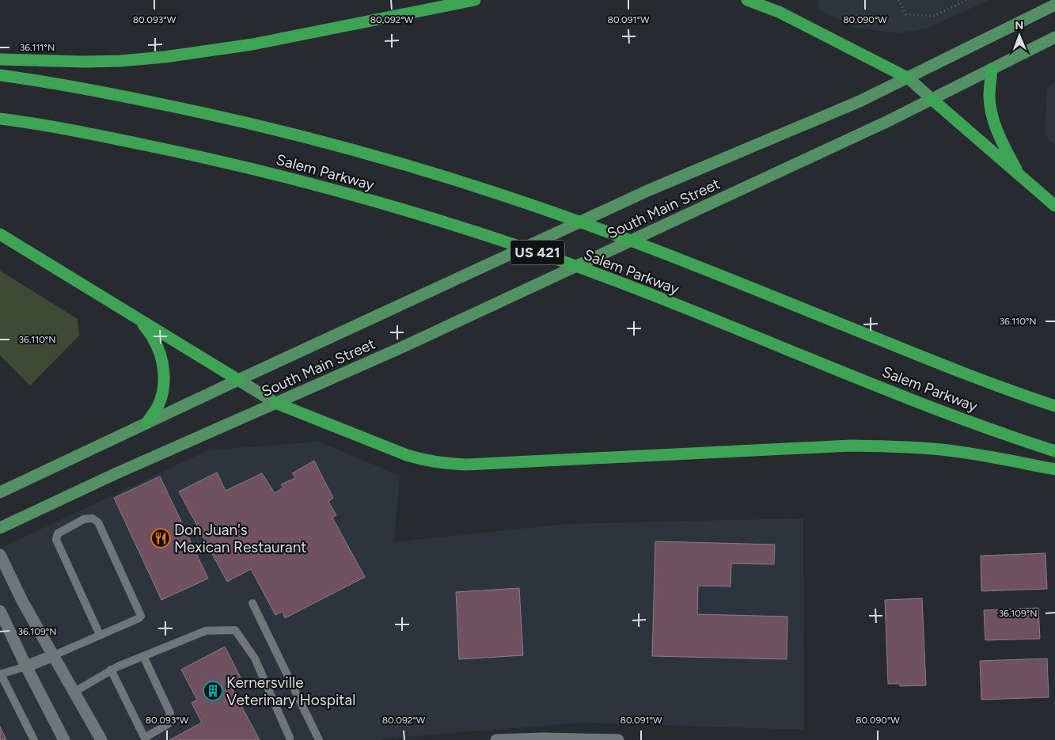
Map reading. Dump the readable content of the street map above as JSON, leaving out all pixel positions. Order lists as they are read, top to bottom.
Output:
{
  "streets": {
    "highway": ["Salem Parkway", "US 421"],
    "main road": ["South Main Street"]
  },
  "places": {
    "restaurant": ["Don Juan's Mexican Restaurant"],
    "building": ["Kernersville Veterinary Hospital"]
  },
  "north": "top",
  "coordinates": [
    "80.093°W",
    "80.092°W",
    "80.091°W",
    "80.090°W",
    "36.111°N",
    "36.110°N",
    "36.109°N"
  ]
}
